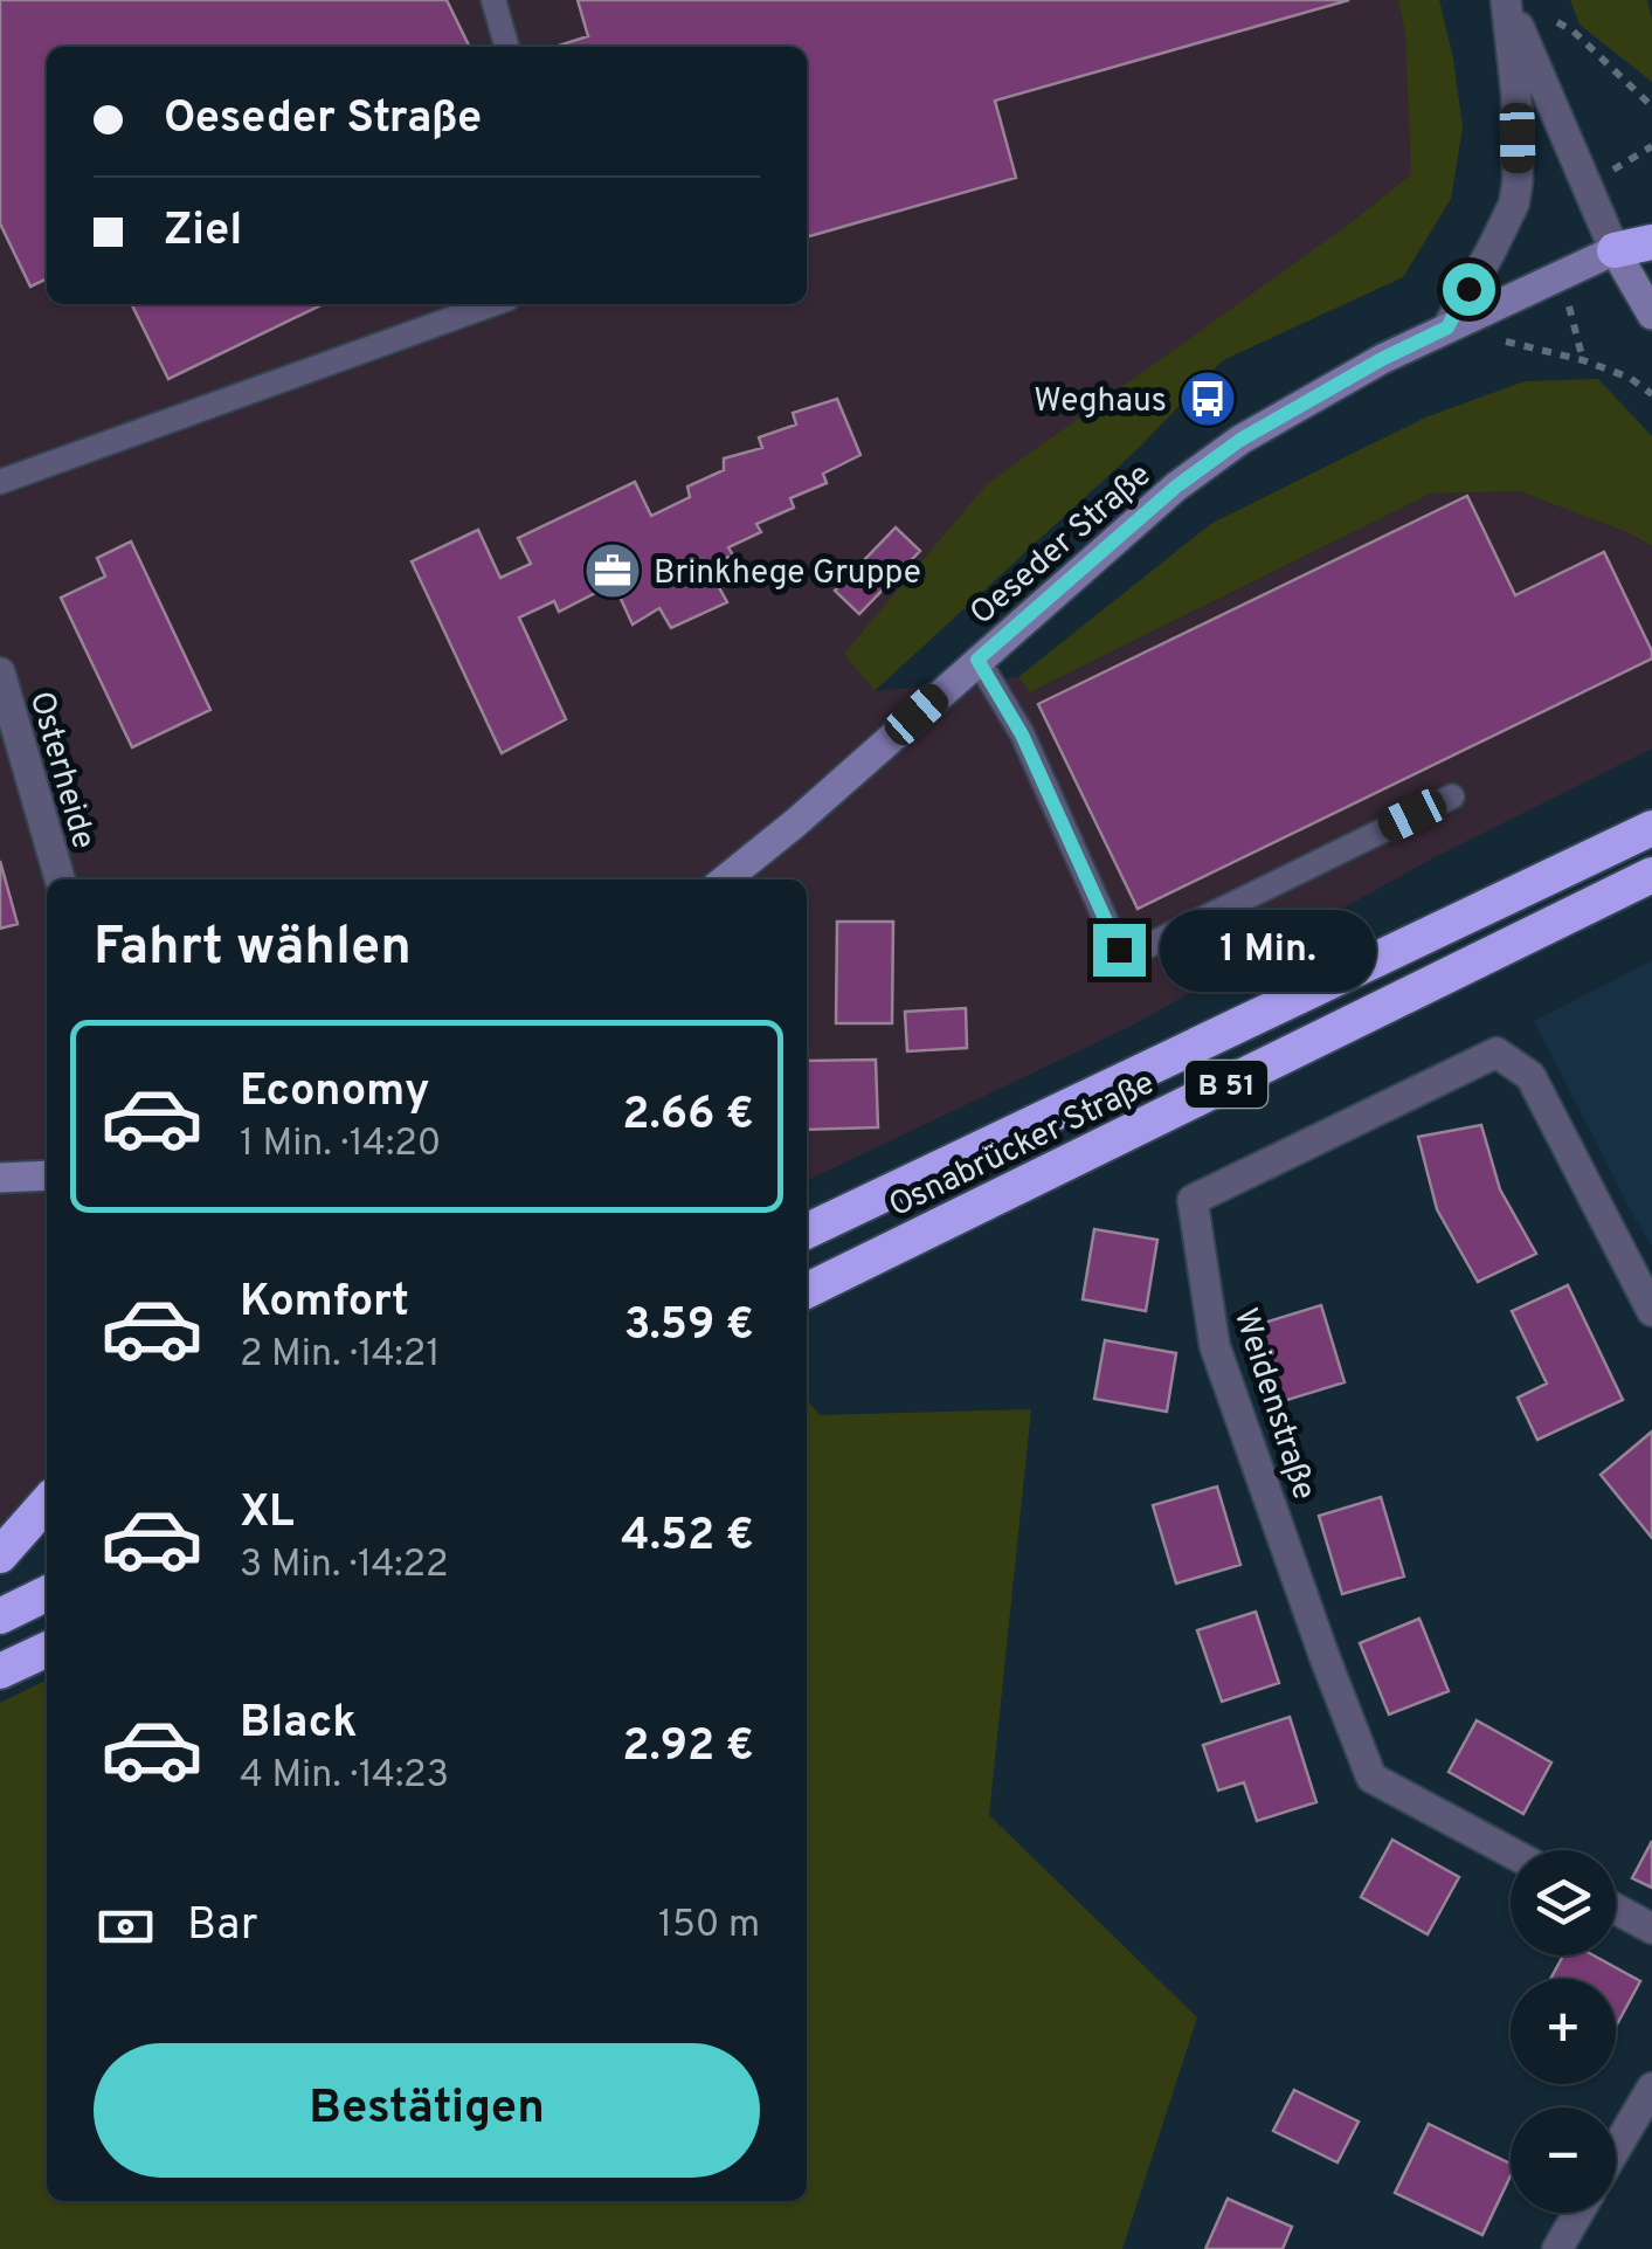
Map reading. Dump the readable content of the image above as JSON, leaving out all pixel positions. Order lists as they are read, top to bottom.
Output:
{
  "streets": {
    "highway": ["B 51", "Osnabrücker Straße"],
    "street": ["Oeseder Straße", "Osterheide", "Weidenstraße"]
  },
  "places": {
    "bus stop": ["Weghaus"],
    "office": ["Brinkhege Gruppe"]
  },
  "page": {
    "banner": ["Oeseder Straße", "Ziel"],
    "heading": "Fahrt wählen",
    "bubble": "1 Min.",
    "list": [
      {
        "name": "Economy",
        "note": "1 Min. · 14:20",
        "value": "2.66 €"
      },
      {
        "name": "Komfort",
        "note": "2 Min. · 14:21",
        "value": "3.59 €"
      },
      {
        "name": "XL",
        "note": "3 Min. · 14:22",
        "value": "4.52 €"
      },
      {
        "name": "Black",
        "note": "4 Min. · 14:23",
        "value": "2.92 €"
      }
    ],
    "map_buttons": ["+", "−"],
    "pay": ["Bar", "150 m"],
    "buttons": "Bestätigen"
  }
}
